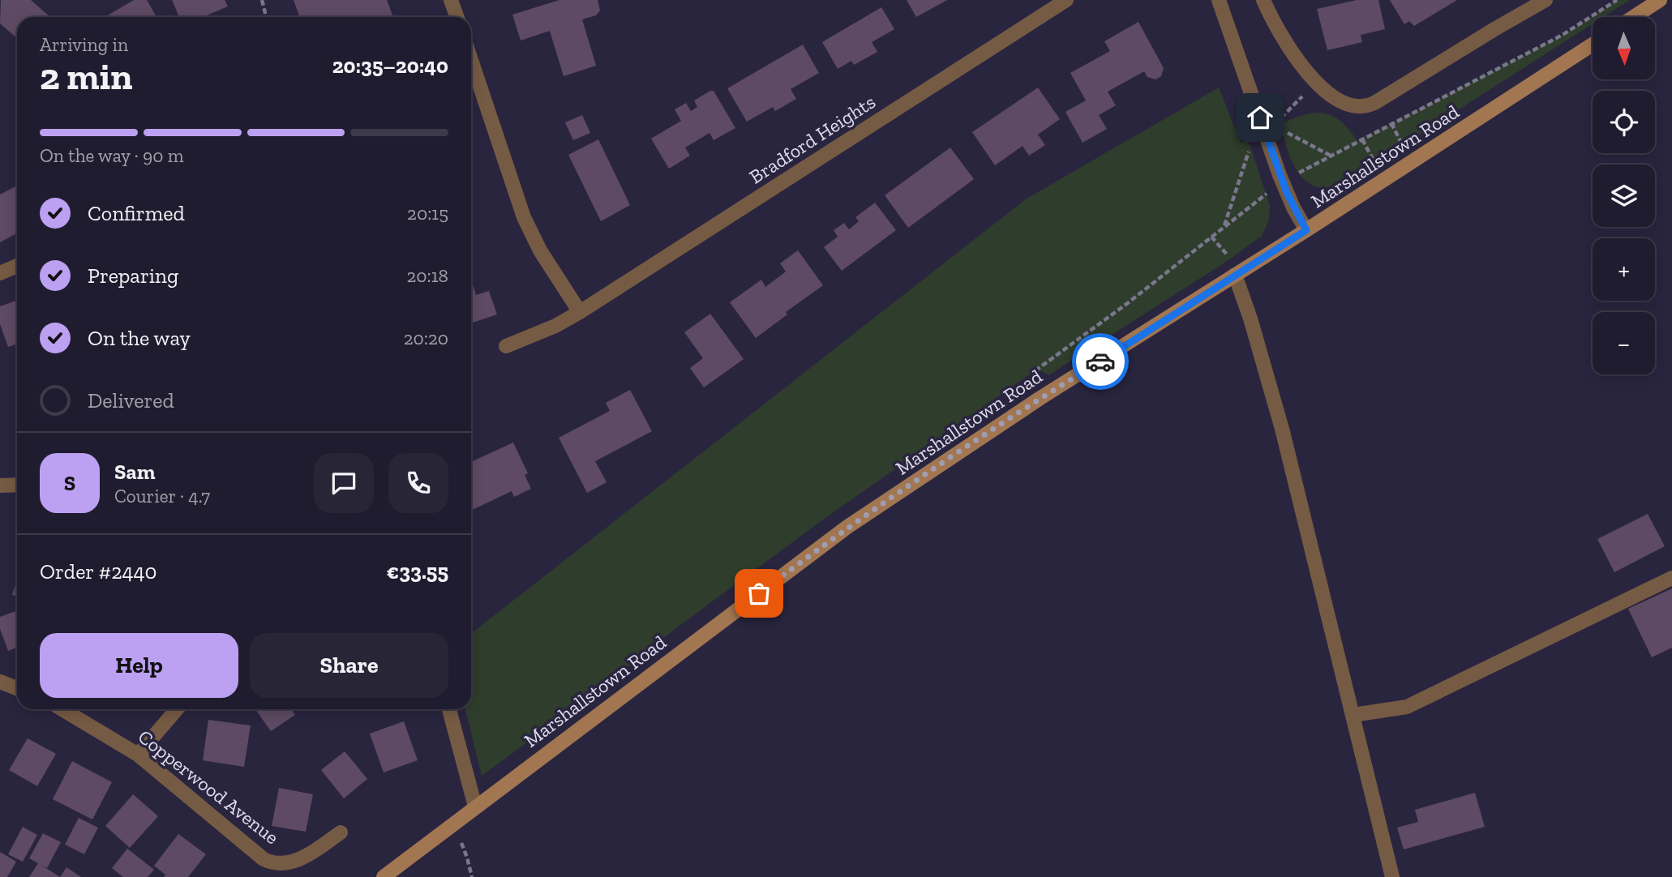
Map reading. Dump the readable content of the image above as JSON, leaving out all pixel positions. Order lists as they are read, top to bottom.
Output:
{
  "streets": {
    "main road": ["Marshallstown Road"],
    "street": ["Bradford Heights", "Copperwood Avenue"]
  },
  "north": "bottom",
  "page": {
    "map_buttons": ["+", "−"],
    "heading": ["2 min", "Arriving in", "20:35–20:40"],
    "panel": [
      "Sam",
      "Courier · 4.7",
      "Order #2440",
      "€33.55"
    ],
    "bar": "On the way · 90 m",
    "list": [
      ["Confirmed", "20:15"],
      ["Preparing", "20:18"],
      ["On the way", "20:20"],
      "Delivered"
    ],
    "round": "S",
    "buttons": ["Help", "Share"]
  }
}
